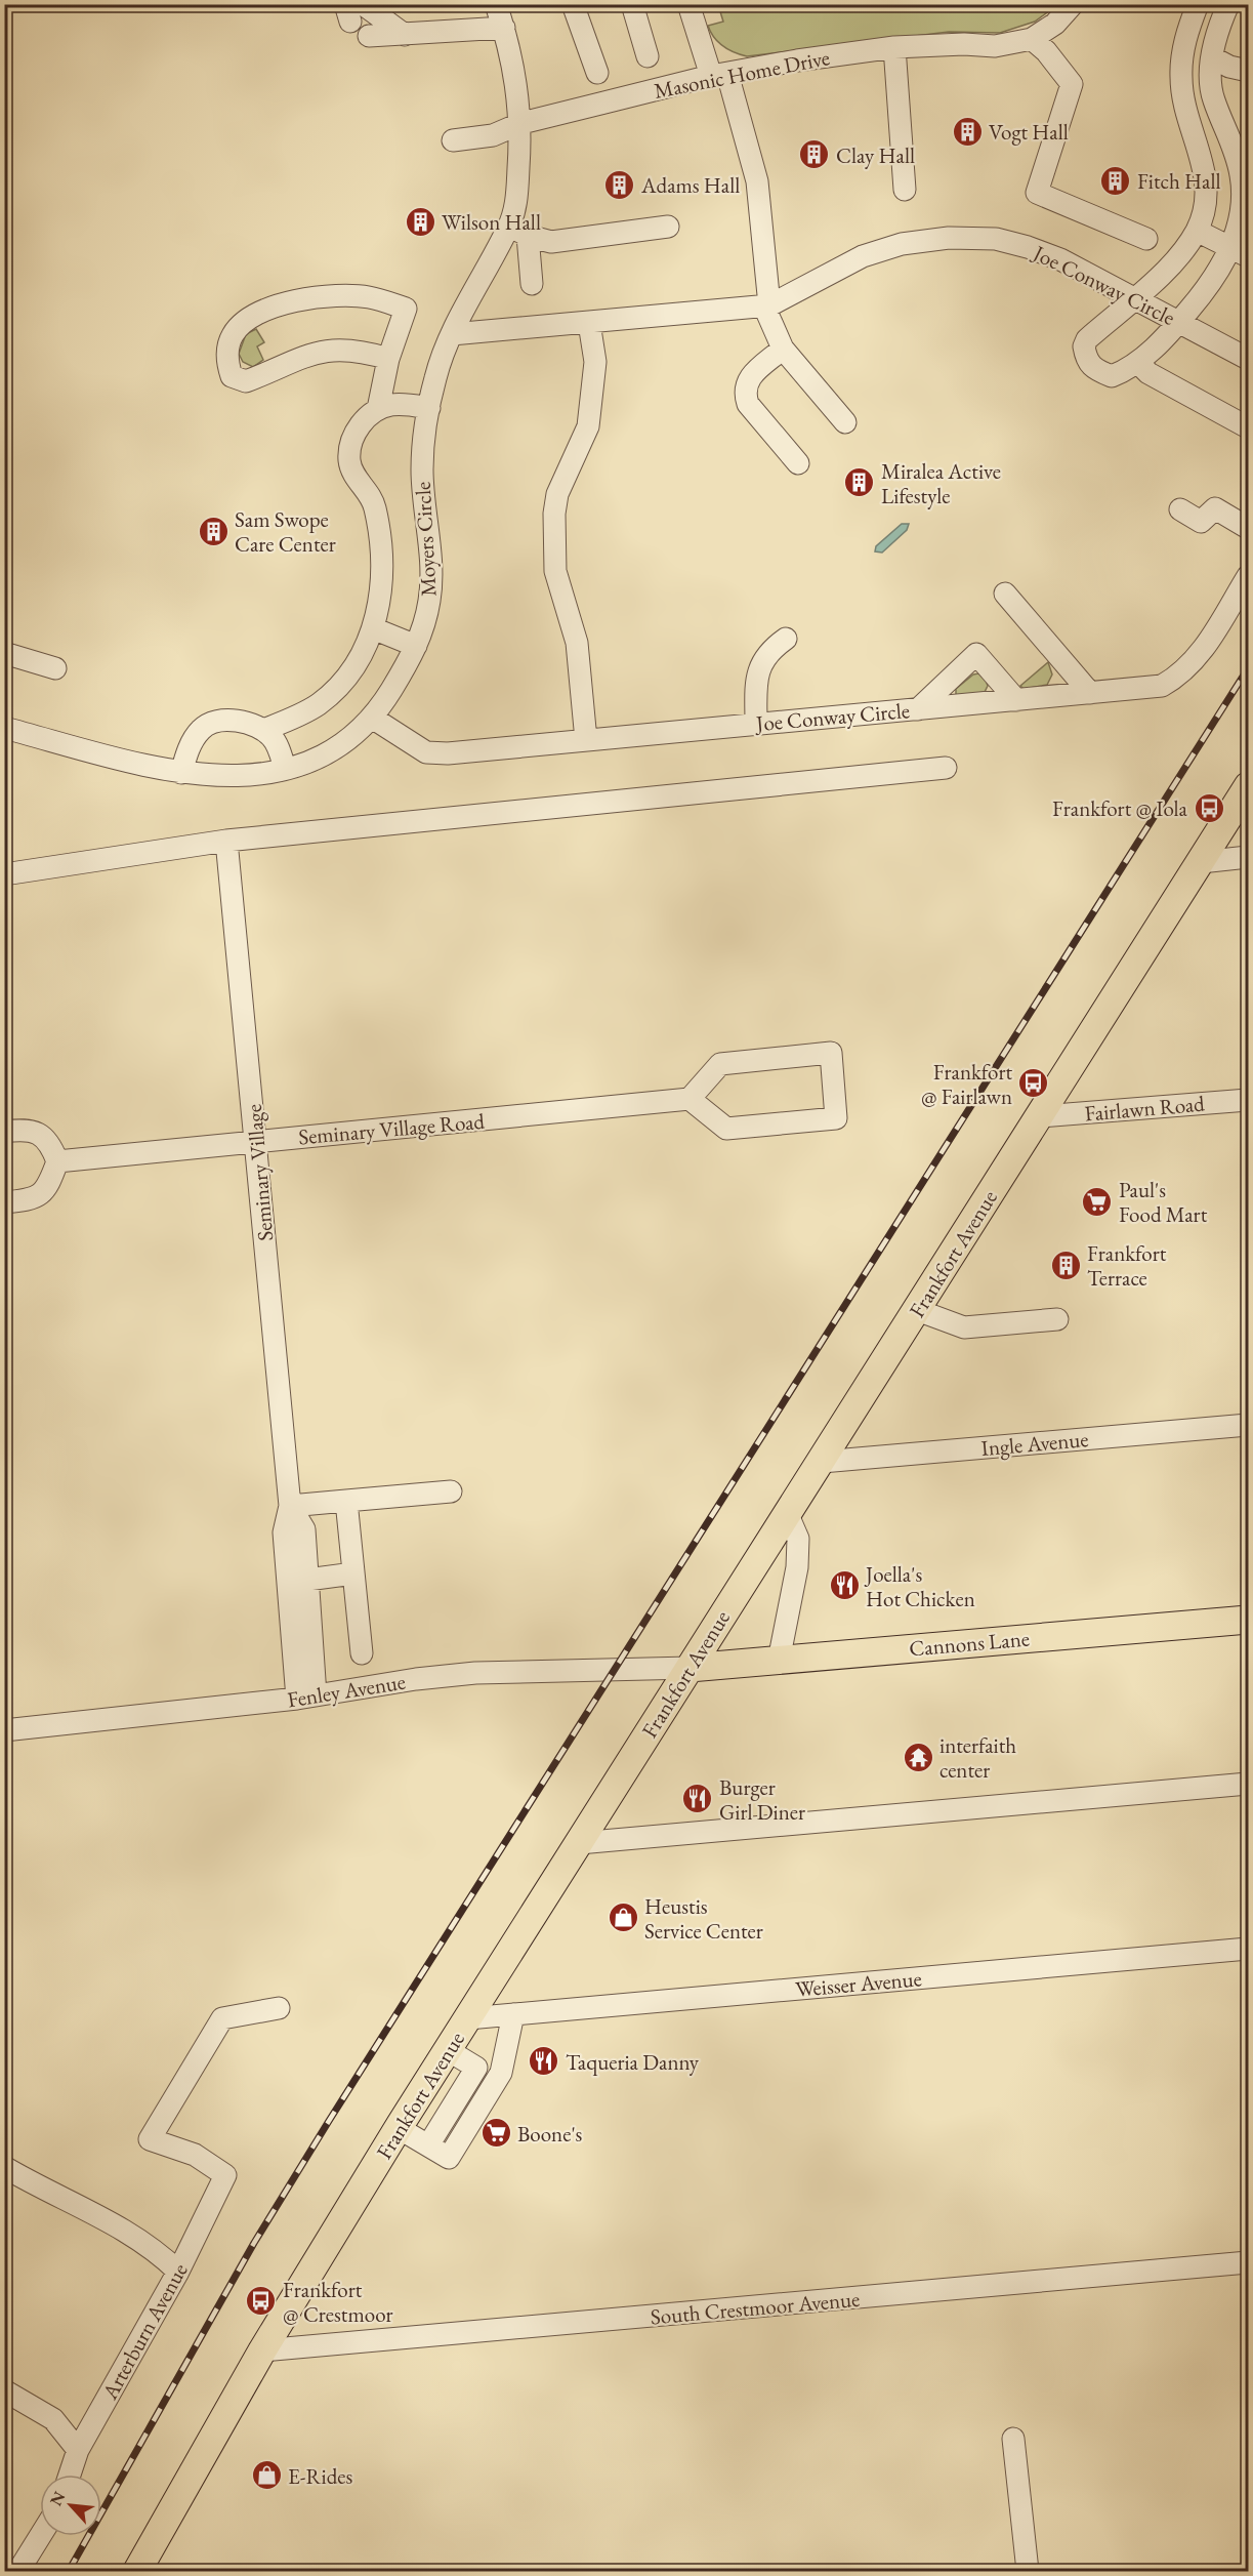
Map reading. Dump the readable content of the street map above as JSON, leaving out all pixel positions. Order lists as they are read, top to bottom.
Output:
{
  "streets": {
    "main road": ["Frankfort Avenue", "Cannons Lane"],
    "street": [
      "Masonic Home Drive",
      "Joe Conway Circle",
      "Moyers Circle",
      "Fairlawn Road",
      "Seminary Village Road",
      "Seminary Village",
      "Ingle Avenue",
      "Fenley Avenue",
      "Weisser Avenue",
      "South Crestmoor Avenue",
      "Arterburn Avenue"
    ]
  },
  "crossings": [
    ["Masonic Home Drive", "Moyers Circle"],
    ["Joe Conway Circle", "Moyers Circle"],
    ["Fairlawn Road", "Frankfort Avenue"],
    ["Seminary Village Road", "Seminary Village"],
    ["Seminary Village", "Fenley Avenue"],
    ["Frankfort Avenue", "Ingle Avenue"],
    ["Frankfort Avenue", "Cannons Lane"],
    ["Frankfort Avenue", "Fenley Avenue"],
    ["Frankfort Avenue", "Weisser Avenue"],
    ["Frankfort Avenue", "South Crestmoor Avenue"],
    ["Cannons Lane", "Fenley Avenue"]
  ],
  "places": {
    "building": [
      "Vogt Hall",
      "Clay Hall",
      "Fitch Hall",
      "Adams Hall",
      "Wilson Hall",
      "Miralea Active Lifestyle",
      "Sam Swope Care Center",
      "Frankfort Terrace"
    ],
    "bus stop": ["Frankfort @ Iola", "Frankfort @ Fairlawn", "Frankfort @ Crestmoor"],
    "supermarket": ["Paul's Food Mart", "Boone's"],
    "restaurant": ["Joella's Hot Chicken", "Burger Girl Diner", "Taqueria Danny"],
    "temple": ["interfaith center"],
    "shop": ["Heustis Service Center", "E-Rides"]
  },
  "north": "top left"
}
